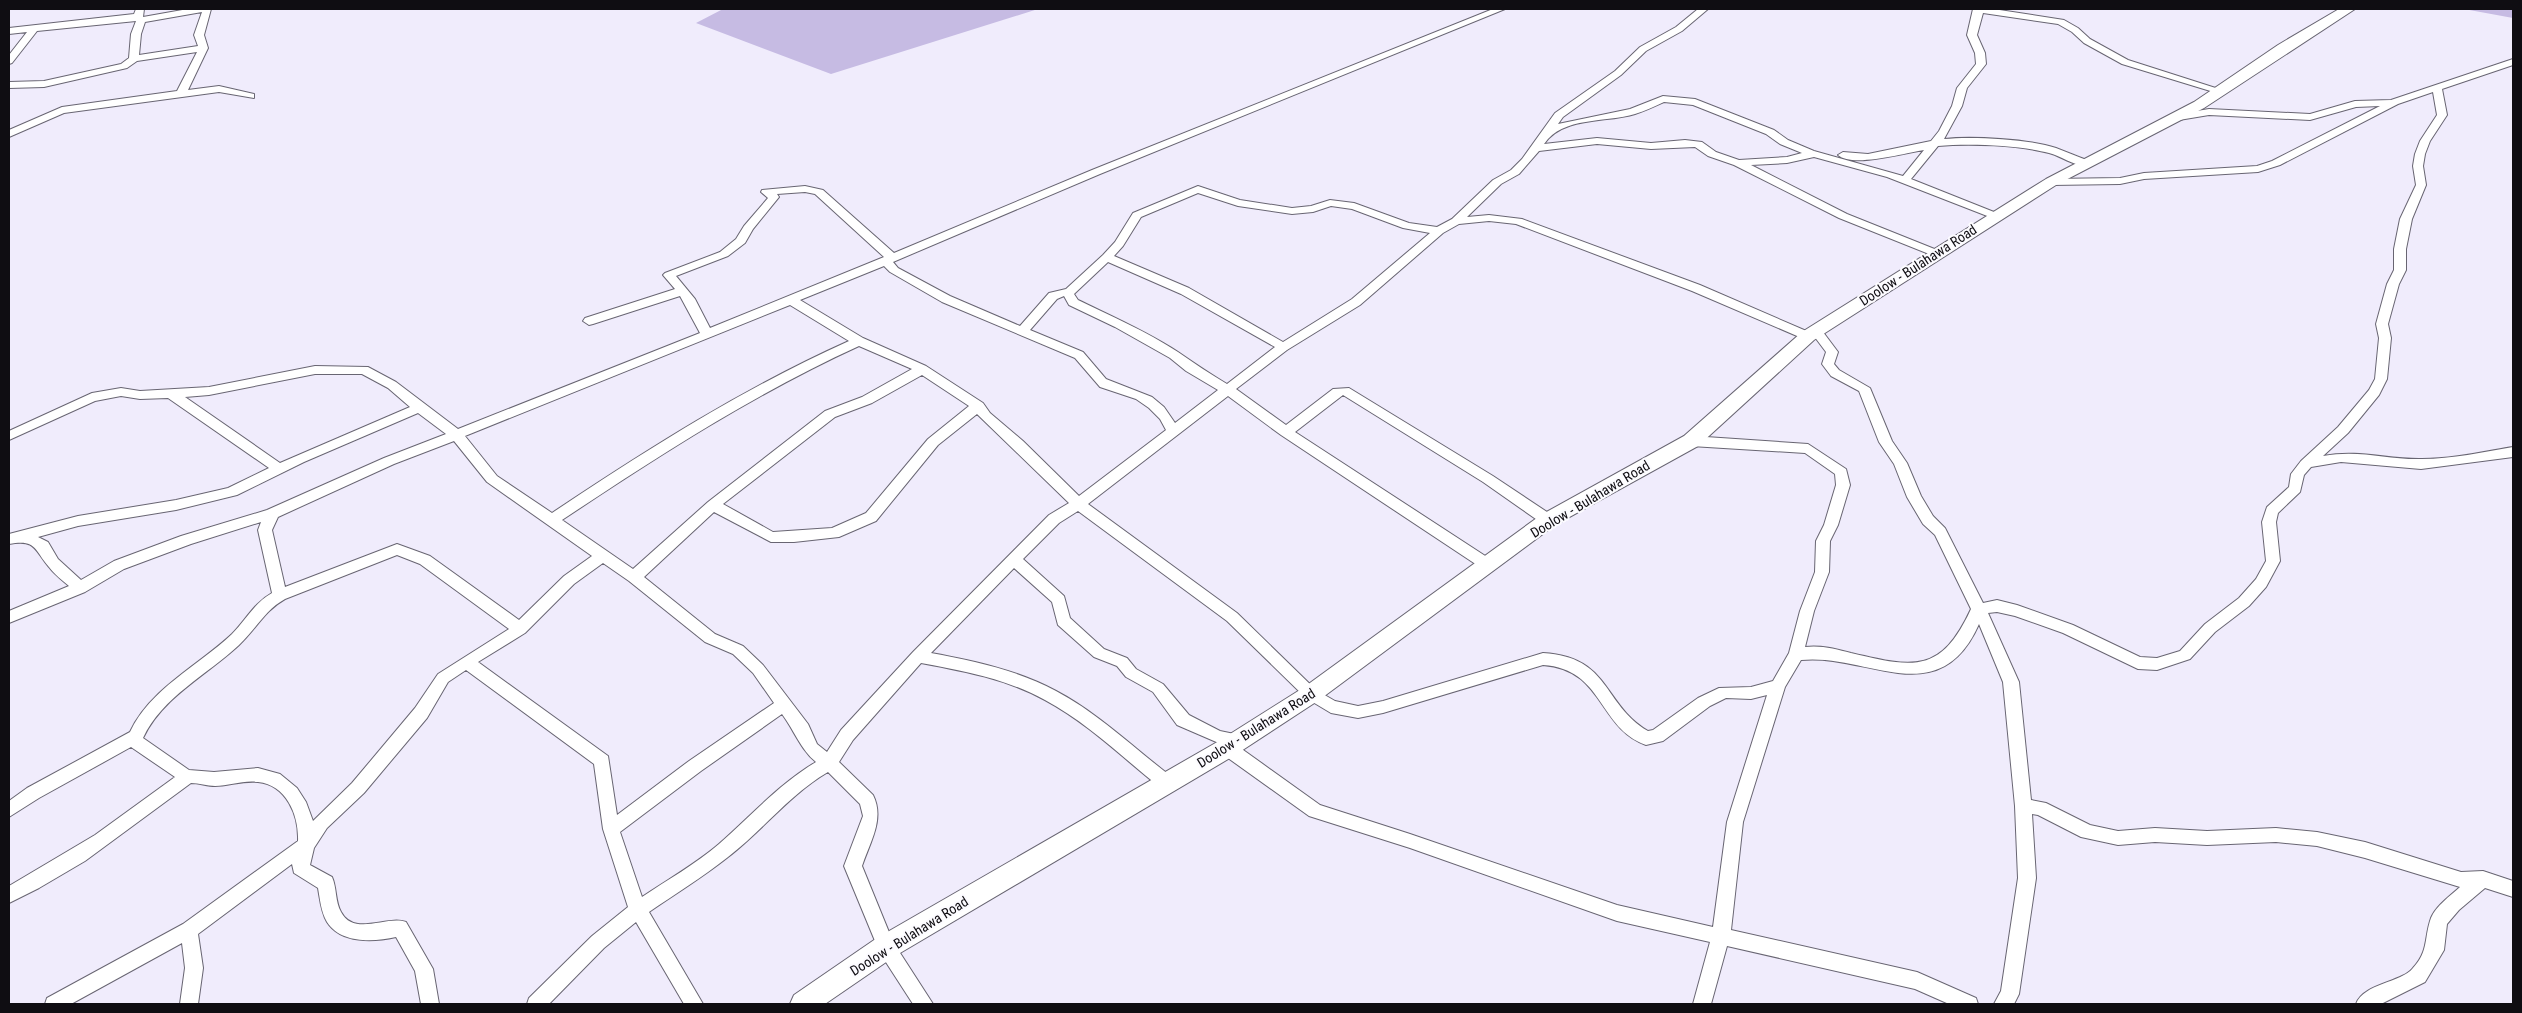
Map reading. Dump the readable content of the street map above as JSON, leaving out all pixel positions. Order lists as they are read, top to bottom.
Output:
{
  "streets": {
    "main road": ["Doolow - Bulahawa Road"]
  }
}
